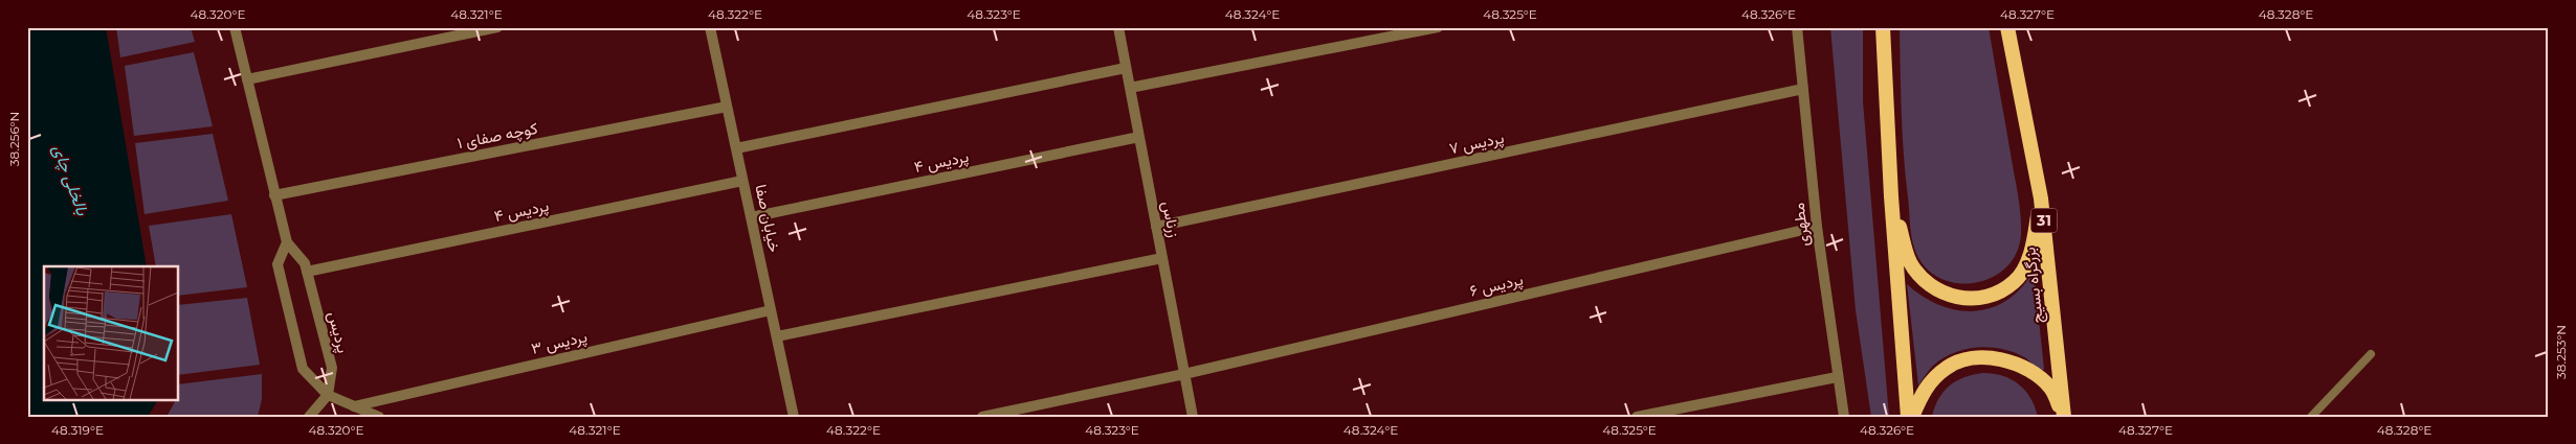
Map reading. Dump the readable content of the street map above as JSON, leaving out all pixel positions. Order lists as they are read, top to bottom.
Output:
{
  "streets": {
    "highway": ["31", "بزرگراه بسیج"],
    "street": [
      "کوچه صفای ۱",
      "پردیس ۷",
      "پردیس ۴",
      "خیابان صفا",
      "زرناس",
      "مطهری",
      "پردیس ۶",
      "پردیس",
      "پردیس ۳"
    ]
  },
  "crossings": [
    ["کوچه صفای ۱", "خیابان صفا"],
    ["کوچه صفای ۱", "پردیس"],
    ["پردیس ۷", "زرناس"],
    ["پردیس ۷", "مطهری"],
    ["پردیس ۴", "خیابان صفا"],
    ["پردیس ۴", "زرناس"],
    ["پردیس ۴", "پردیس"],
    ["خیابان صفا", "پردیس ۳"],
    ["زرناس", "پردیس ۶"],
    ["مطهری", "پردیس ۶"]
  ],
  "water": ["بالخلی چای"],
  "coordinates": [
    "48.320°E",
    "48.321°E",
    "48.322°E",
    "48.323°E",
    "48.324°E",
    "48.325°E",
    "48.326°E",
    "48.327°E",
    "48.328°E",
    "38.256°N",
    "38.253°N",
    "48.319°E"
  ]
}
